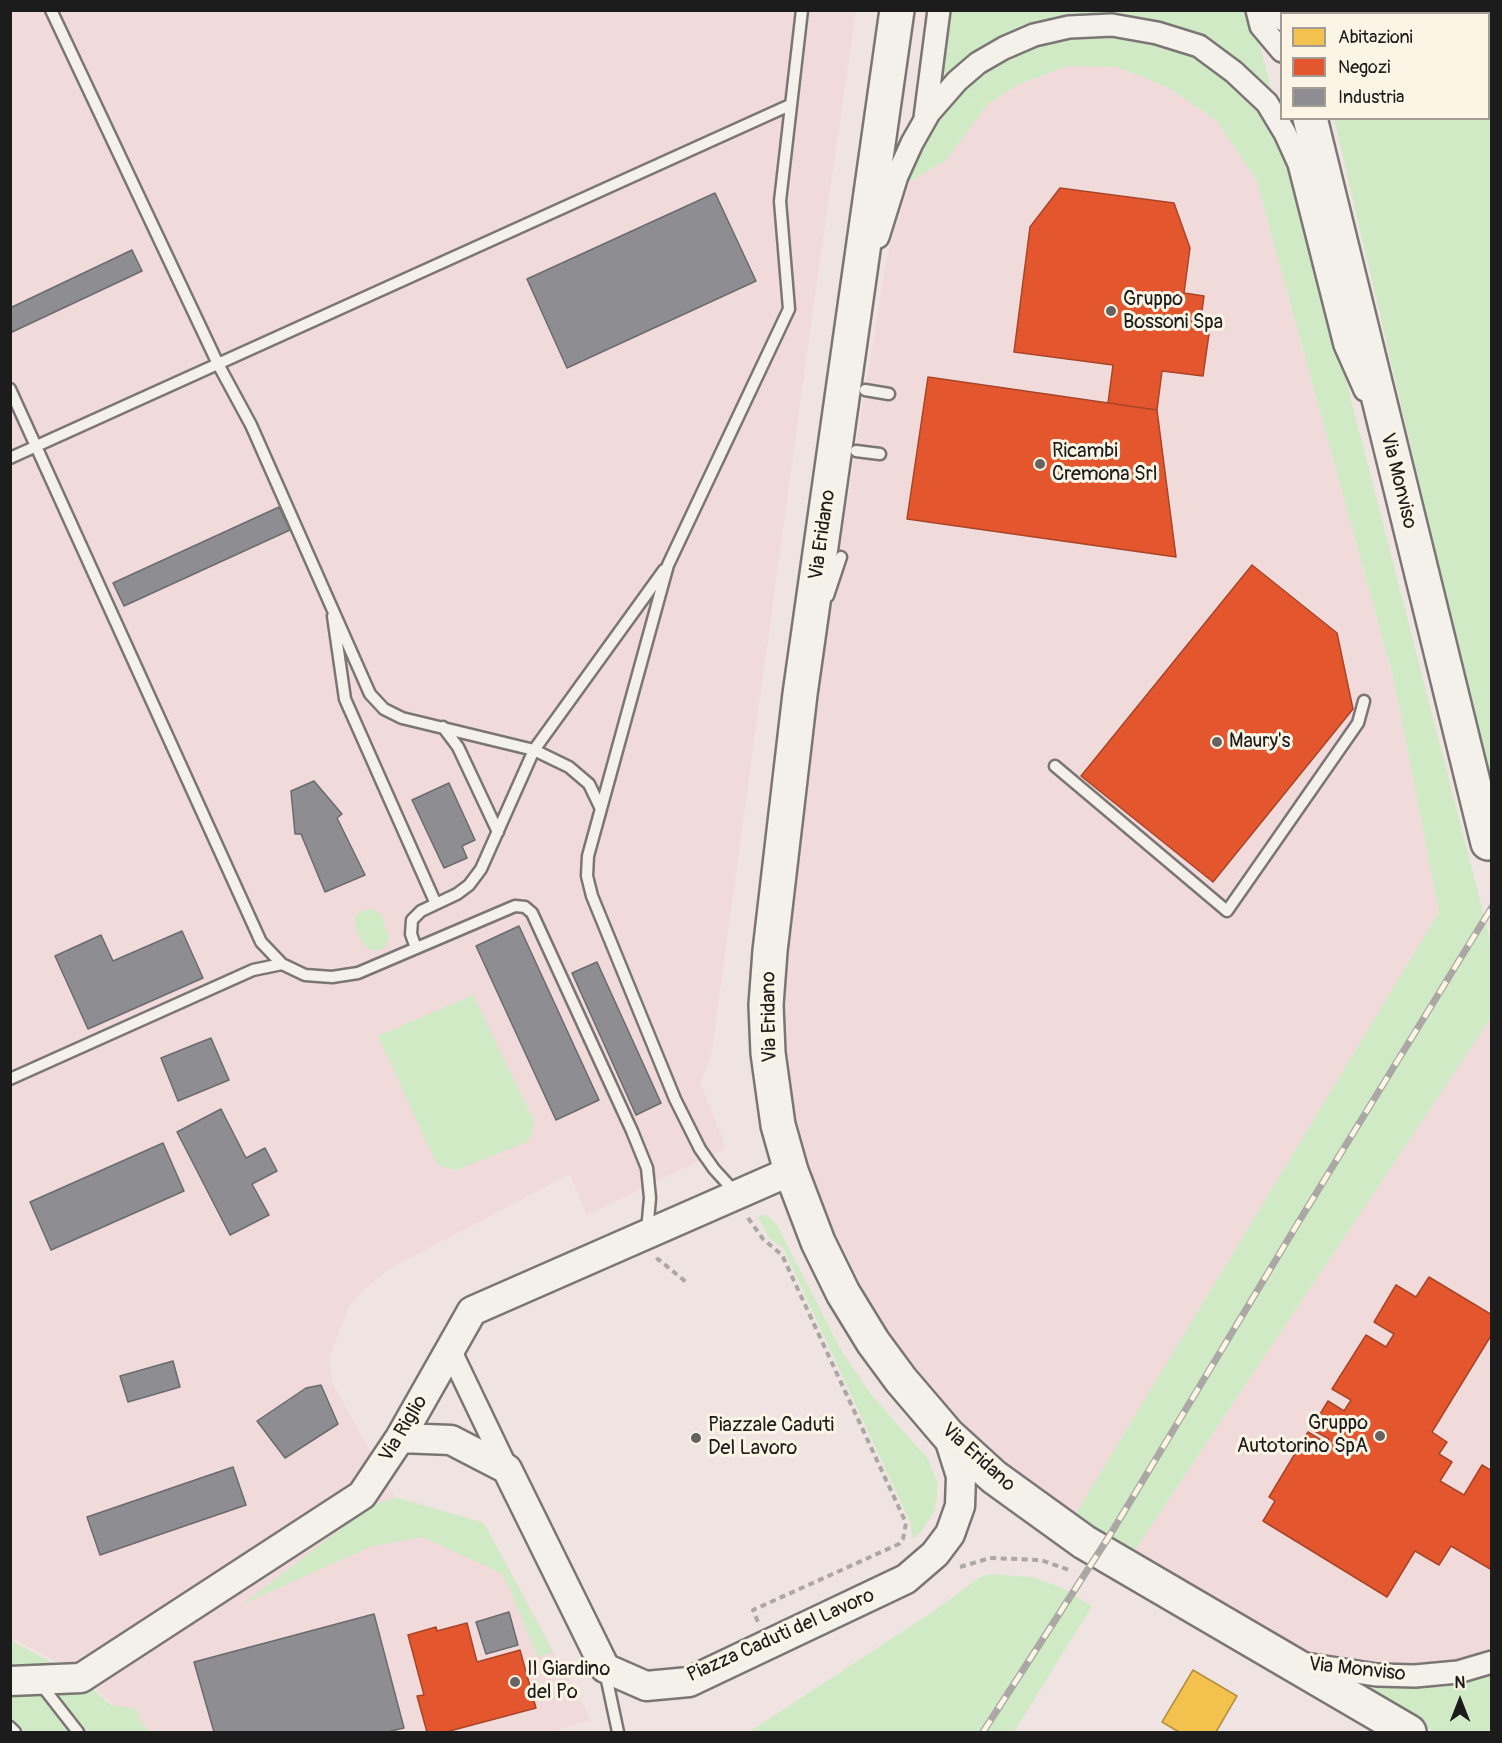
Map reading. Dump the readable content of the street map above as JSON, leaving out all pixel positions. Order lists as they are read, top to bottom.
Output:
{
  "streets": {
    "main road": ["Via Monviso", "Via Eridano"],
    "street": ["Via Riglio", "Piazza Caduti del Lavoro"]
  },
  "crossings": [
    ["Via Monviso", "Via Eridano"],
    ["Via Eridano", "Via Riglio"],
    ["Via Eridano", "Piazza Caduti del Lavoro"]
  ],
  "places": [
    "Gruppo Bossoni Spa",
    "Ricambi Cremona Srl",
    "Maury's",
    "Gruppo Autotorino SpA",
    "Piazzale Caduti Del Lavoro",
    "Il Giardino del Po"
  ],
  "legend": ["Abitazioni", "Negozi", "Industria"],
  "north": "top"
}
